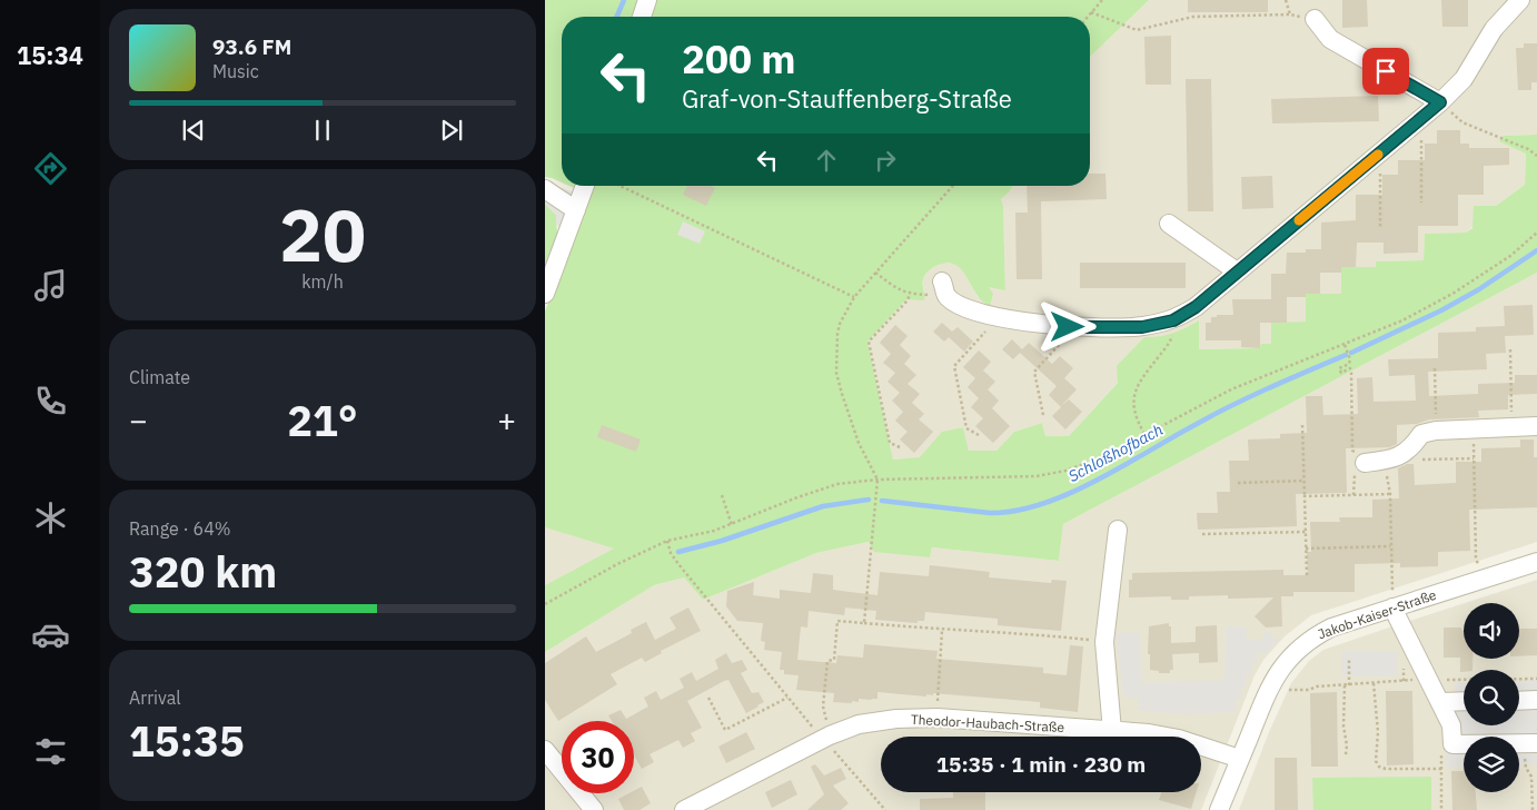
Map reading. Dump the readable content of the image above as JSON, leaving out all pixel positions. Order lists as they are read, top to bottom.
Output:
{
  "streets": {
    "street": ["Jakob-Kaiser-Straße", "Theodor-Haubach-Straße"]
  },
  "crossings": [
    ["Jakob-Kaiser-Straße", "Theodor-Haubach-Straße"]
  ],
  "water": ["Schloßhofbach"],
  "page": {
    "tabs": "15:34",
    "turn": ["200 m", "Graf-von-Stauffenberg-Straße"],
    "song": ["93.6 FM", "Music"],
    "tile": [
      ["20", "km/h"],
      "Climate",
      ["Range · 64%", "320 km"],
      ["Arrival", "15:35"]
    ],
    "heat": ["−", "21°", "+"],
    "limit": "30",
    "trip": "15:35 · 1 min · 230 m"
  }
}
